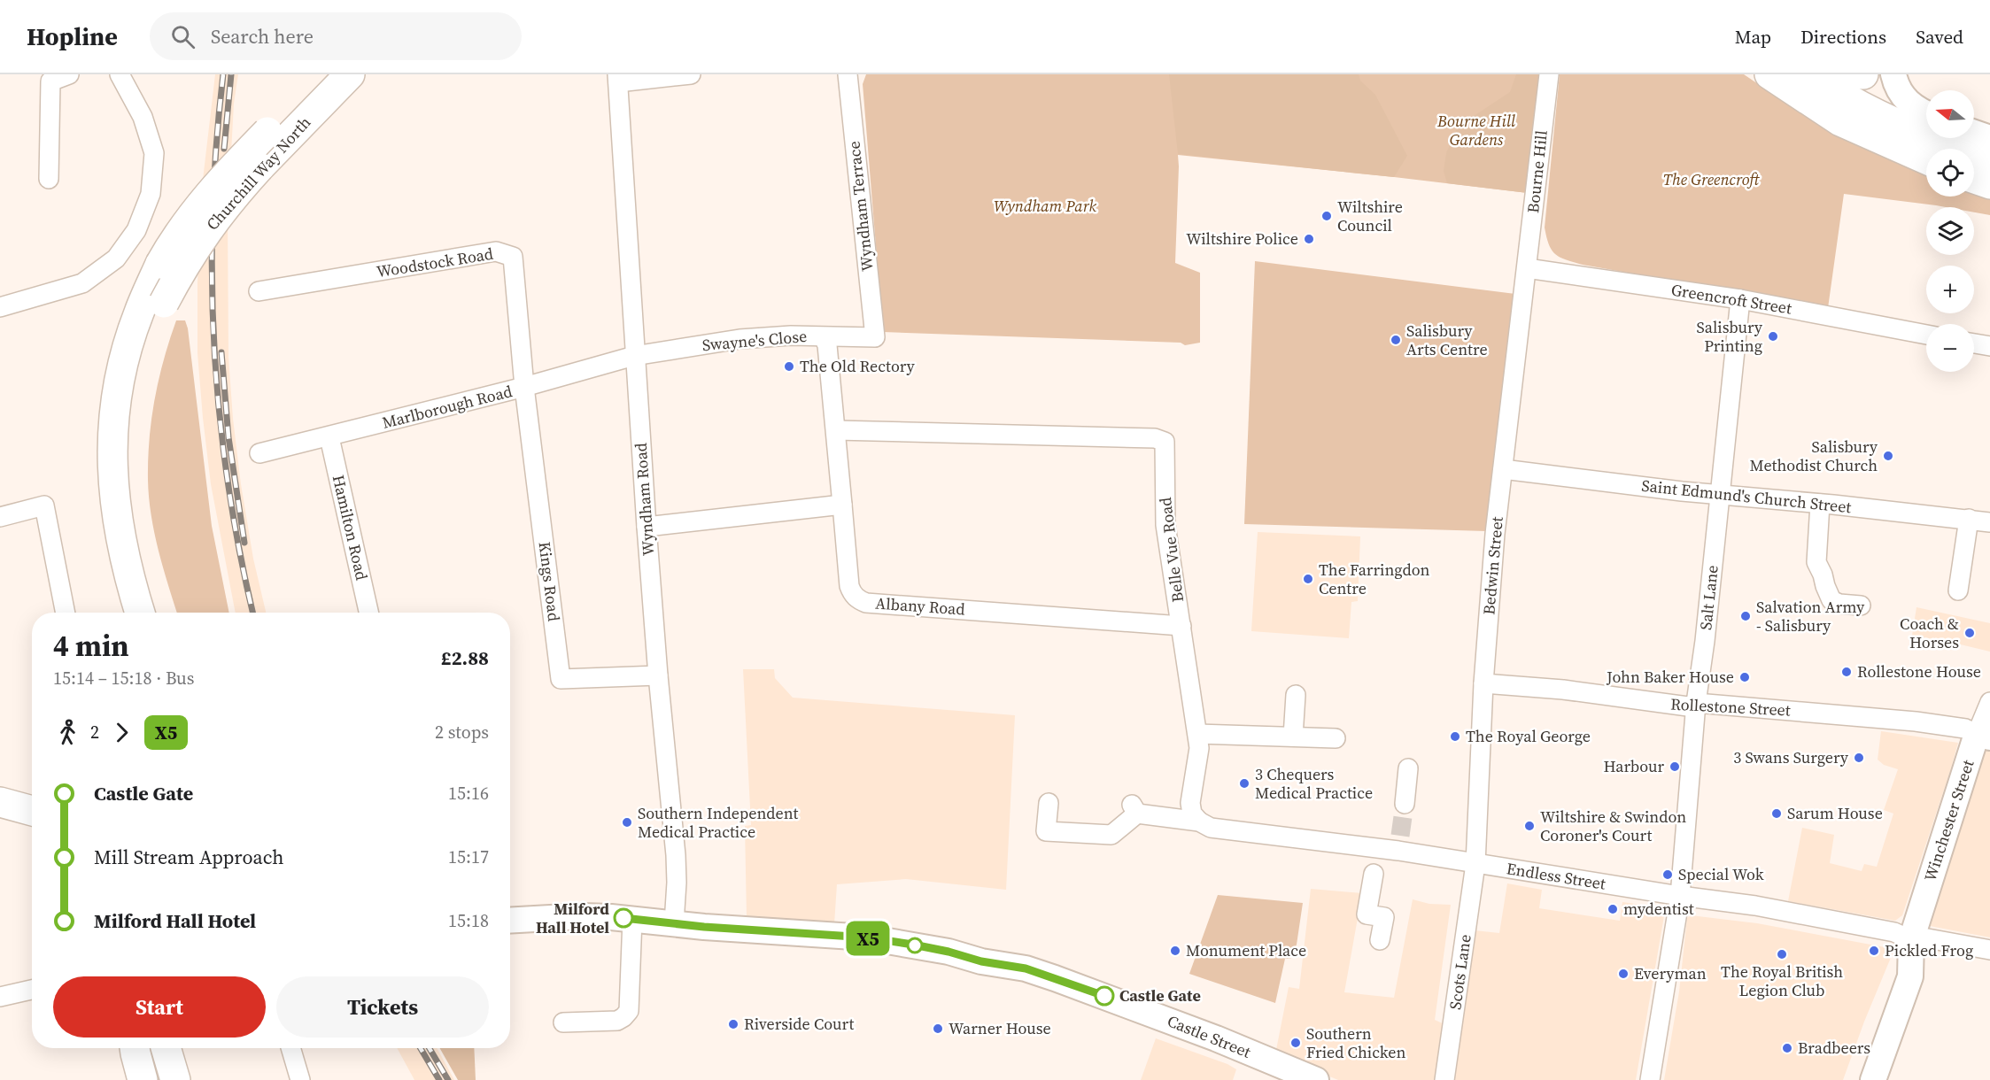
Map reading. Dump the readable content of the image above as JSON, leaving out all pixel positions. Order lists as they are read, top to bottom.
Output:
{
  "streets": {
    "main road": ["Churchill Way North"],
    "street": [
      "Bourne Hill",
      "Wyndham Terrace",
      "Woodstock Road",
      "Greencroft Street",
      "Swayne's Close",
      "Marlborough Road",
      "Saint Edmund's Church Street",
      "Wyndham Road",
      "Hamilton Road",
      "Belle Vue Road",
      "Bedwin Street",
      "Kings Road",
      "Salt Lane",
      "Albany Road",
      "Rollestone Street",
      "Winchester Street",
      "Endless Street",
      "Scots Lane",
      "Castle Street"
    ]
  },
  "crossings": [
    ["Bourne Hill", "Greencroft Street"],
    ["Bourne Hill", "Bedwin Street"],
    ["Wyndham Terrace", "Swayne's Close"],
    ["Woodstock Road", "Marlborough Road"],
    ["Woodstock Road", "Kings Road"],
    ["Greencroft Street", "Bedwin Street"],
    ["Greencroft Street", "Salt Lane"],
    ["Swayne's Close", "Marlborough Road"],
    ["Swayne's Close", "Wyndham Road"],
    ["Marlborough Road", "Wyndham Road"],
    ["Marlborough Road", "Hamilton Road"],
    ["Marlborough Road", "Kings Road"],
    ["Saint Edmund's Church Street", "Bedwin Street"],
    ["Saint Edmund's Church Street", "Salt Lane"],
    ["Wyndham Road", "Kings Road"],
    ["Wyndham Road", "Castle Street"],
    ["Belle Vue Road", "Albany Road"],
    ["Belle Vue Road", "Endless Street"],
    ["Bedwin Street", "Rollestone Street"],
    ["Bedwin Street", "Endless Street"],
    ["Bedwin Street", "Scots Lane"],
    ["Salt Lane", "Rollestone Street"],
    ["Salt Lane", "Endless Street"],
    ["Rollestone Street", "Winchester Street"],
    ["Winchester Street", "Endless Street"],
    ["Endless Street", "Scots Lane"]
  ],
  "parks": ["Bourne Hill Gardens", "The Greencroft", "Wyndham Park"],
  "places": [
    "Wiltshire Council",
    "Wiltshire Police",
    "Salisbury Printing",
    "Salisbury Arts Centre",
    "The Old Rectory",
    "Salisbury Methodist Church",
    "The Farringdon Centre",
    "Salvation Army - Salisbury",
    "Coach & Horses",
    "Rollestone House",
    "John Baker House",
    "The Royal George",
    "3 Swans Surgery",
    "Harbour",
    "3 Chequers Medical Practice",
    "Sarum House",
    "Southern Independent Medical Practice",
    "Wiltshire & Swindon Coroner's Court",
    "Special Wok",
    "mydentist",
    "Milford Hall Hotel",
    "Monument Place",
    "Pickled Frog",
    "The Royal British Legion Club",
    "Everyman",
    "Castle Gate",
    "Riverside Court",
    "Warner House",
    "Southern Fried Chicken",
    "Bradbeers"
  ],
  "lines": ["bus line X5"],
  "north": "left",
  "page": {
    "header": "Hopline",
    "search": "Search here",
    "nav": ["Map", "Directions", "Saved"],
    "on_map": "X5",
    "map_buttons": ["+", "−"],
    "heading": ["4 min", "15:14 – 15:18 · Bus", "£2.88"],
    "legs": ["2", "X5", "2 stops"],
    "list": [
      {
        "name": "Castle Gate",
        "value": "15:16"
      },
      {
        "name": "Mill Stream Approach",
        "value": "15:17"
      },
      {
        "name": "Milford Hall Hotel",
        "value": "15:18"
      }
    ],
    "buttons": ["Start", "Tickets"]
  }
}
